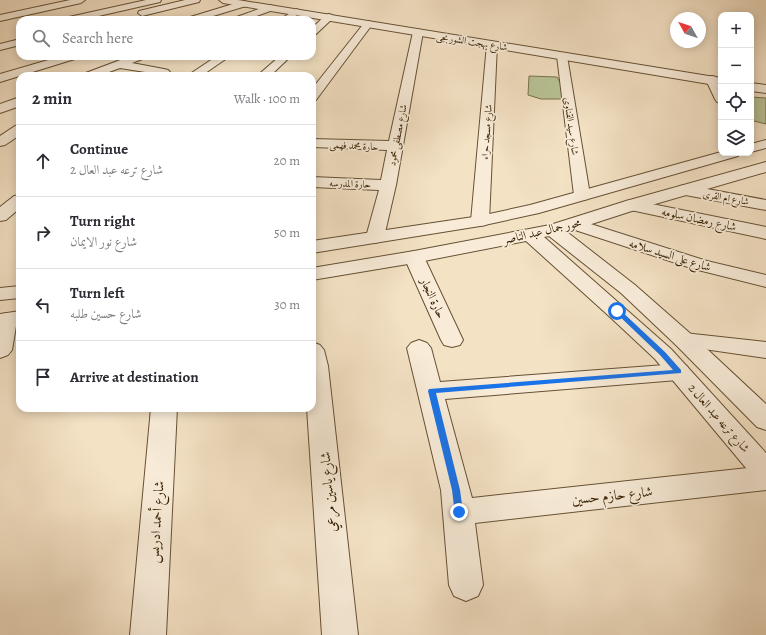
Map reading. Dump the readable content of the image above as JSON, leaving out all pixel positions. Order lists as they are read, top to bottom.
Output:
{
  "streets": {
    "street": [
      "شارع بهجت الشوربجى",
      "شارع سيد القناوى",
      "شارع مسجد حراء",
      "شارع مصطفى محمود",
      "حارة محمد فهمى",
      "حارة المدرسه",
      "شارع ام القرى",
      "شارع رمضان سلومه",
      "محور جمال عبد الناصر",
      "شارع على السيد سلامه",
      "حارة النجار",
      "شارع ترعه عبد العال 2",
      "شارع ياسين مرعي",
      "شارع حازم حسين",
      "شارع أحمد ادريس"
    ]
  },
  "crossings": [
    ["شارع بهجت الشوربجى", "شارع سيد القناوى"],
    ["شارع بهجت الشوربجى", "شارع مسجد حراء"],
    ["شارع بهجت الشوربجى", "شارع مصطفى محمود"],
    ["شارع سيد القناوى", "محور جمال عبد الناصر"],
    ["شارع مسجد حراء", "محور جمال عبد الناصر"],
    ["شارع مصطفى محمود", "حارة محمد فهمى"],
    ["شارع مصطفى محمود", "حارة المدرسه"],
    ["شارع مصطفى محمود", "محور جمال عبد الناصر"],
    ["شارع ام القرى", "محور جمال عبد الناصر"],
    ["شارع رمضان سلومه", "محور جمال عبد الناصر"],
    ["محور جمال عبد الناصر", "شارع على السيد سلامه"],
    ["محور جمال عبد الناصر", "حارة النجار"],
    ["محور جمال عبد الناصر", "شارع ترعه عبد العال 2"]
  ],
  "north": "top left",
  "page": {
    "map_buttons": ["+", "−"],
    "search": "Search here",
    "heading": ["2 min", "Walk · 100 m"],
    "list": [
      ["Continue", "شارع ترعه عبد العال 2", "20 m"],
      ["Turn right", "شارع نور الايمان", "50 m"],
      ["Turn left", "شارع حسين طلبه", "30 m"],
      "Arrive at destination"
    ]
  }
}
